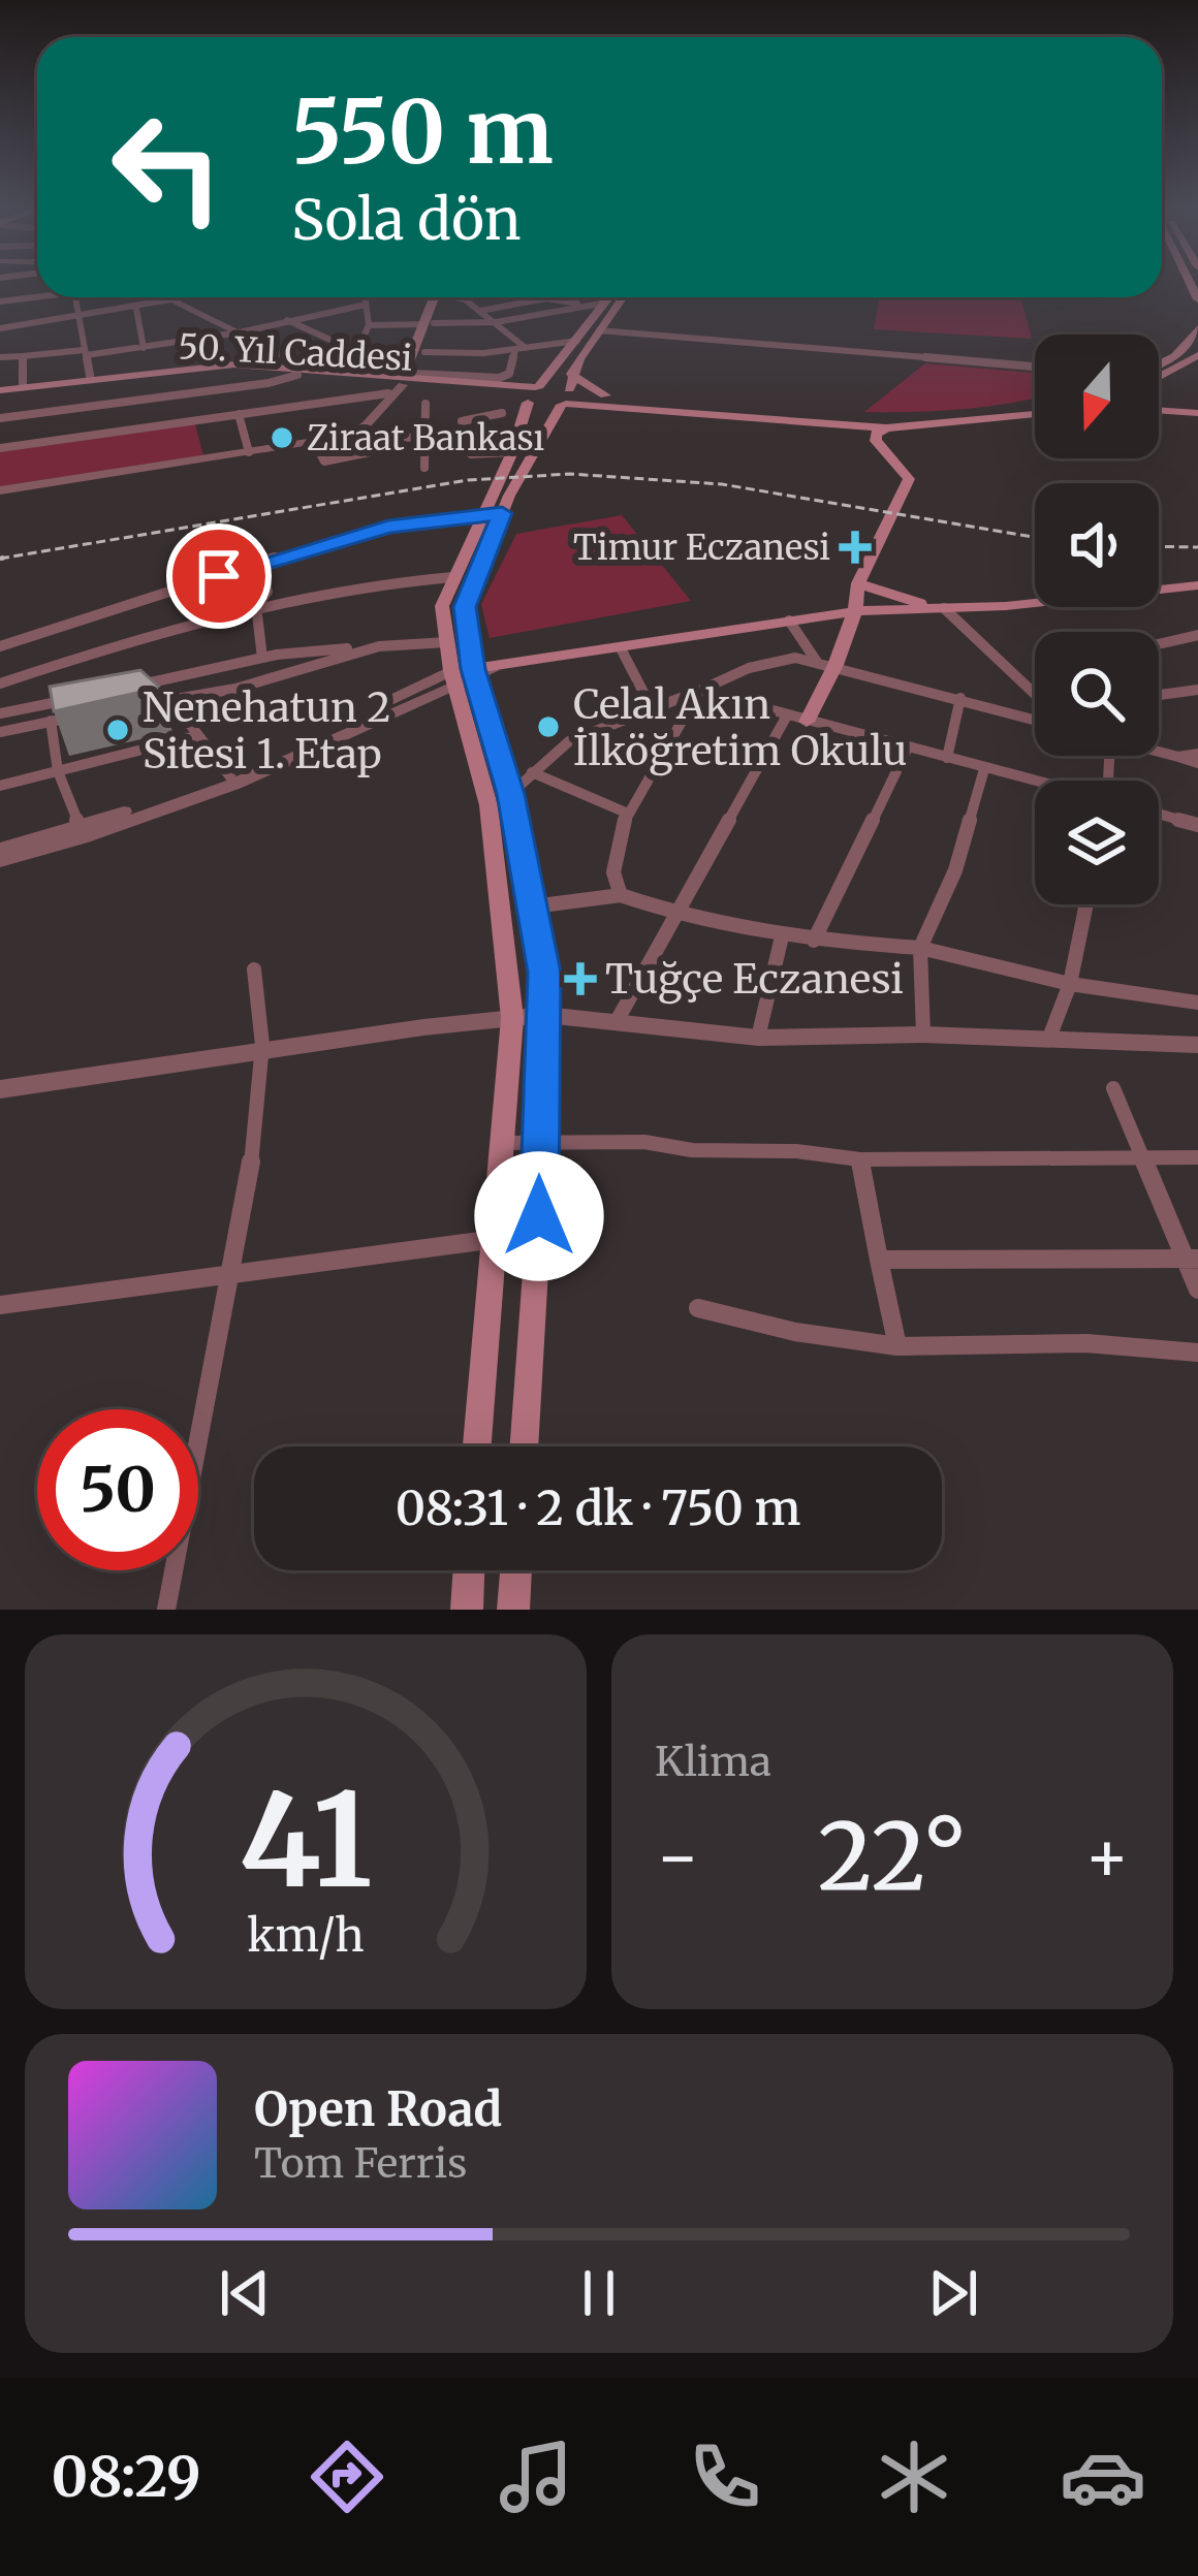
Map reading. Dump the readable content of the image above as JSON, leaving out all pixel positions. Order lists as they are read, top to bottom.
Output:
{
  "streets": {
    "main road": ["50. Yıl Caddesi"]
  },
  "places": {
    "other": ["Ziraat Bankası", "Celal Akın İlköğretim Okulu", "Nenehatun 2 Sitesi 1. Etap"],
    "health": ["Timur Eczanesi", "Tuğçe Eczanesi"]
  },
  "north": "bottom",
  "page": {
    "turn": ["550 m", "Sola dön"],
    "limit": "50",
    "trip": "08:31 · 2 dk · 750 m",
    "tile": "Klima",
    "heat": ["−", "22°", "+"],
    "song": ["Open Road", "Tom Ferris"],
    "tabs": "08:29",
    "gauge": ["41", "km/h"]
  }
}
